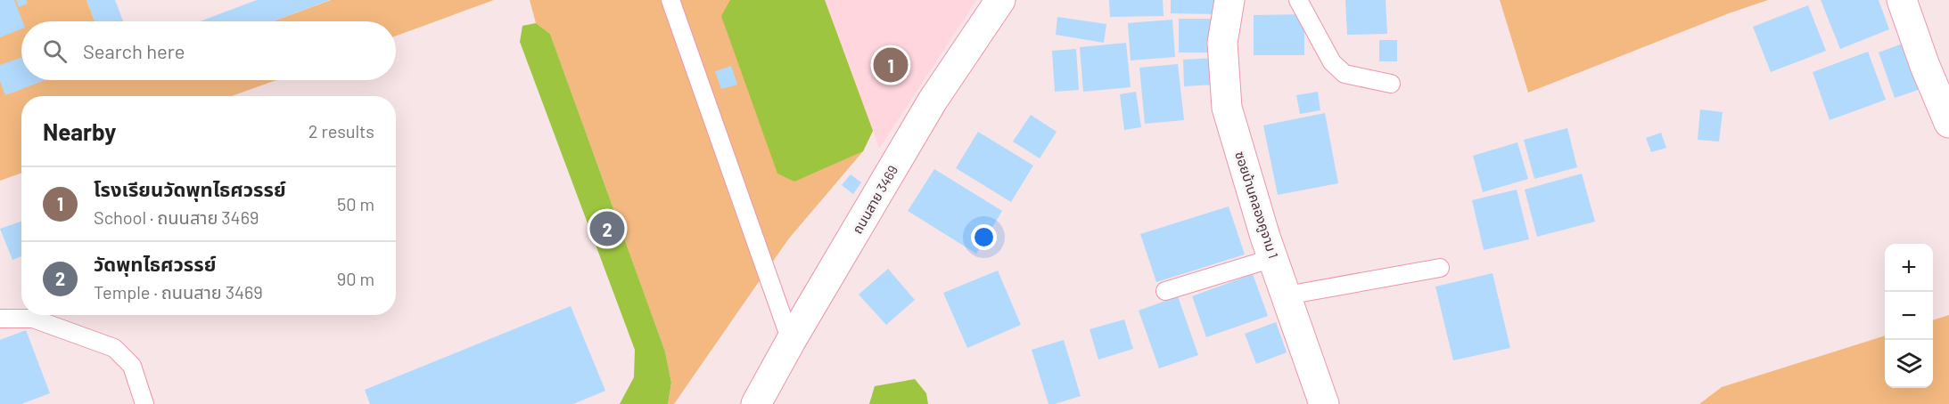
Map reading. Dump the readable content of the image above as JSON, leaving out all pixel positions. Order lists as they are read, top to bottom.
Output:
{
  "streets": {
    "street": ["ถนนสาย 3469", "ซอยบ้านคลองคูจาม 1"]
  },
  "page": {
    "search": "Search here",
    "pins": ["1", "2"],
    "heading": ["Nearby", "2 results"],
    "list": [
      {
        "mark": "1",
        "name": "โรงเรียนวัดพุทไธศวรรย์",
        "note": "School · ถนนสาย 3469",
        "value": "50 m"
      },
      {
        "mark": "2",
        "name": "วัดพุทไธศวรรย์",
        "note": "Temple · ถนนสาย 3469",
        "value": "90 m"
      }
    ],
    "map_buttons": ["+", "−"]
  }
}
